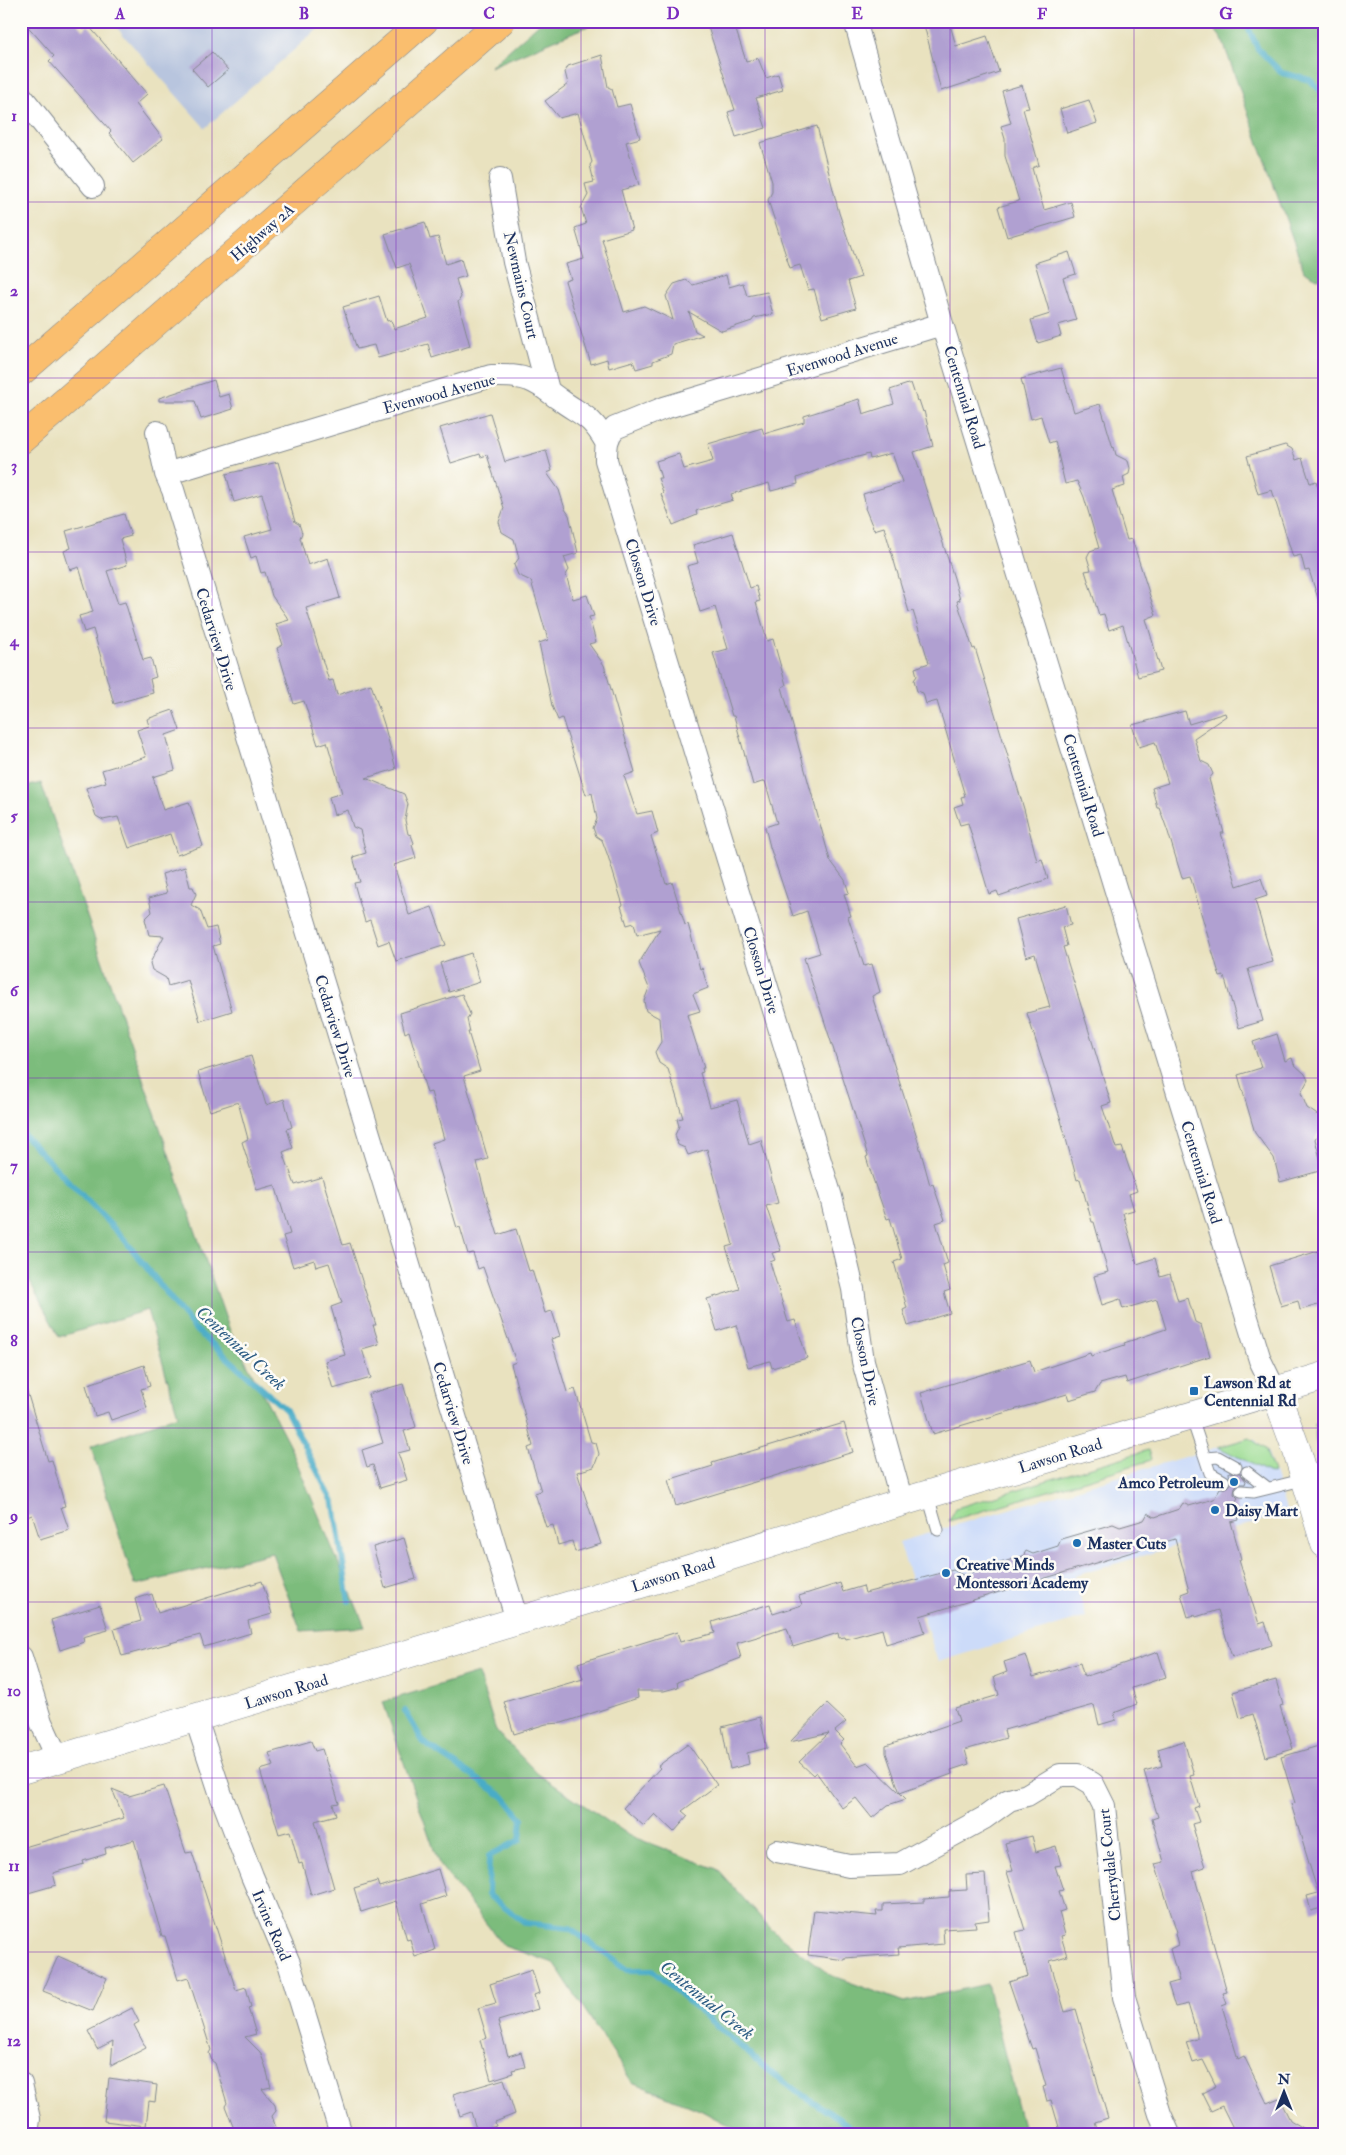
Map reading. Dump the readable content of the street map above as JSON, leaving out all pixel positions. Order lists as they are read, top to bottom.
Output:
{
  "streets": {
    "highway": ["Highway 2A"],
    "street": [
      "Newmains Court",
      "Evenwood Avenue",
      "Centennial Road",
      "Closson Drive",
      "Cedarview Drive",
      "Lawson Road",
      "Cherrydale Court",
      "Irvine Road"
    ]
  },
  "crossings": [
    ["Newmains Court", "Evenwood Avenue"],
    ["Evenwood Avenue", "Centennial Road"],
    ["Evenwood Avenue", "Closson Drive"],
    ["Evenwood Avenue", "Cedarview Drive"],
    ["Centennial Road", "Lawson Road"],
    ["Closson Drive", "Lawson Road"],
    ["Cedarview Drive", "Lawson Road"],
    ["Lawson Road", "Irvine Road"]
  ],
  "water": ["Centennial Creek"],
  "places": {
    "transit": ["Lawson Rd at Centennial Rd"],
    "other": [
      "Amco Petroleum",
      "Daisy Mart",
      "Master Cuts",
      "Creative Minds Montessori Academy"
    ]
  },
  "north": "top",
  "grid": {
    "columns": [
      "A",
      "B",
      "C",
      "D",
      "E",
      "F",
      "G"
    ],
    "rows": [
      "1",
      "2",
      "3",
      "4",
      "5",
      "6",
      "7",
      "8",
      "9",
      "10",
      "11",
      "12"
    ]
  }
}
